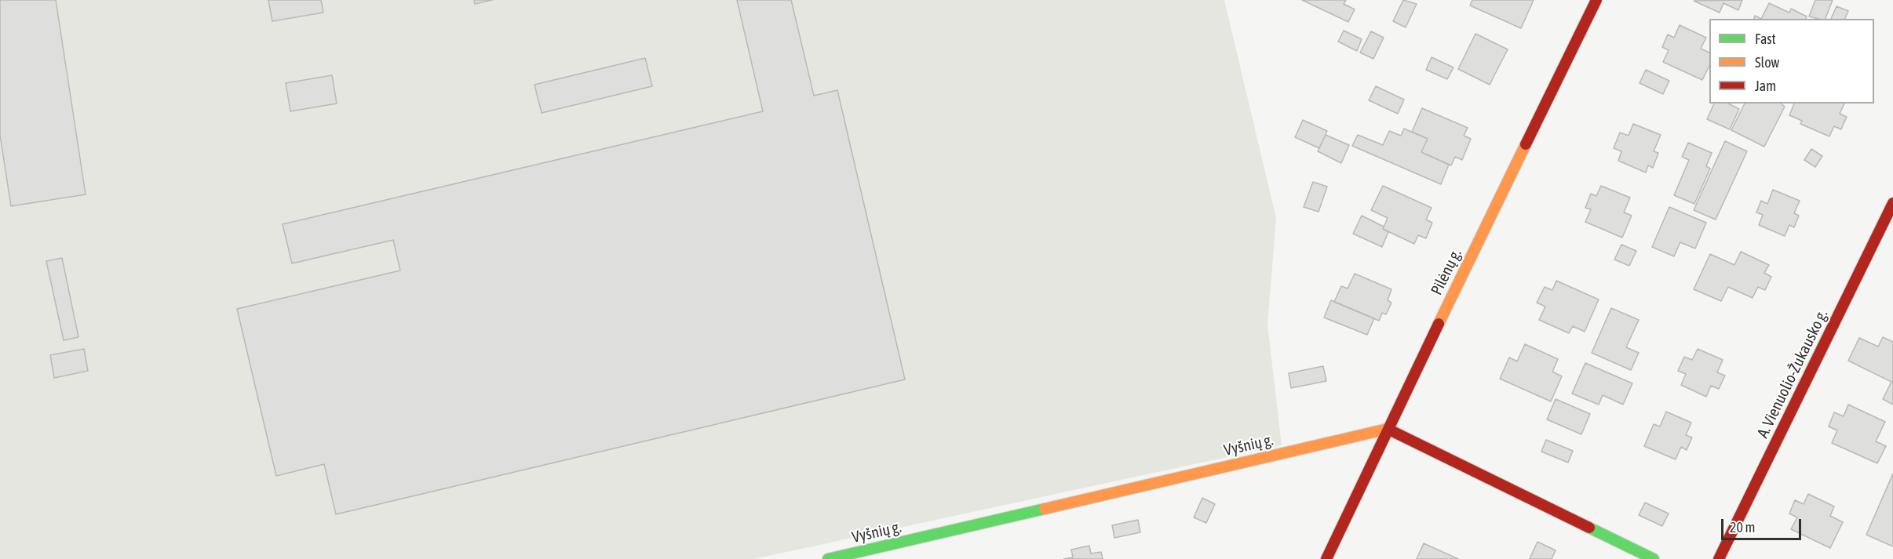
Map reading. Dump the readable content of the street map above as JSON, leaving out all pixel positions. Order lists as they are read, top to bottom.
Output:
{
  "streets": {
    "street": ["Pilėnų g.", "A. Vienuolio-Žukausko g.", "Vyšnių g."]
  },
  "crossings": [
    ["Pilėnų g.", "Vyšnių g."]
  ],
  "legend": ["Fast", "Slow", "Jam"],
  "scale_bar": "20 m"
}
